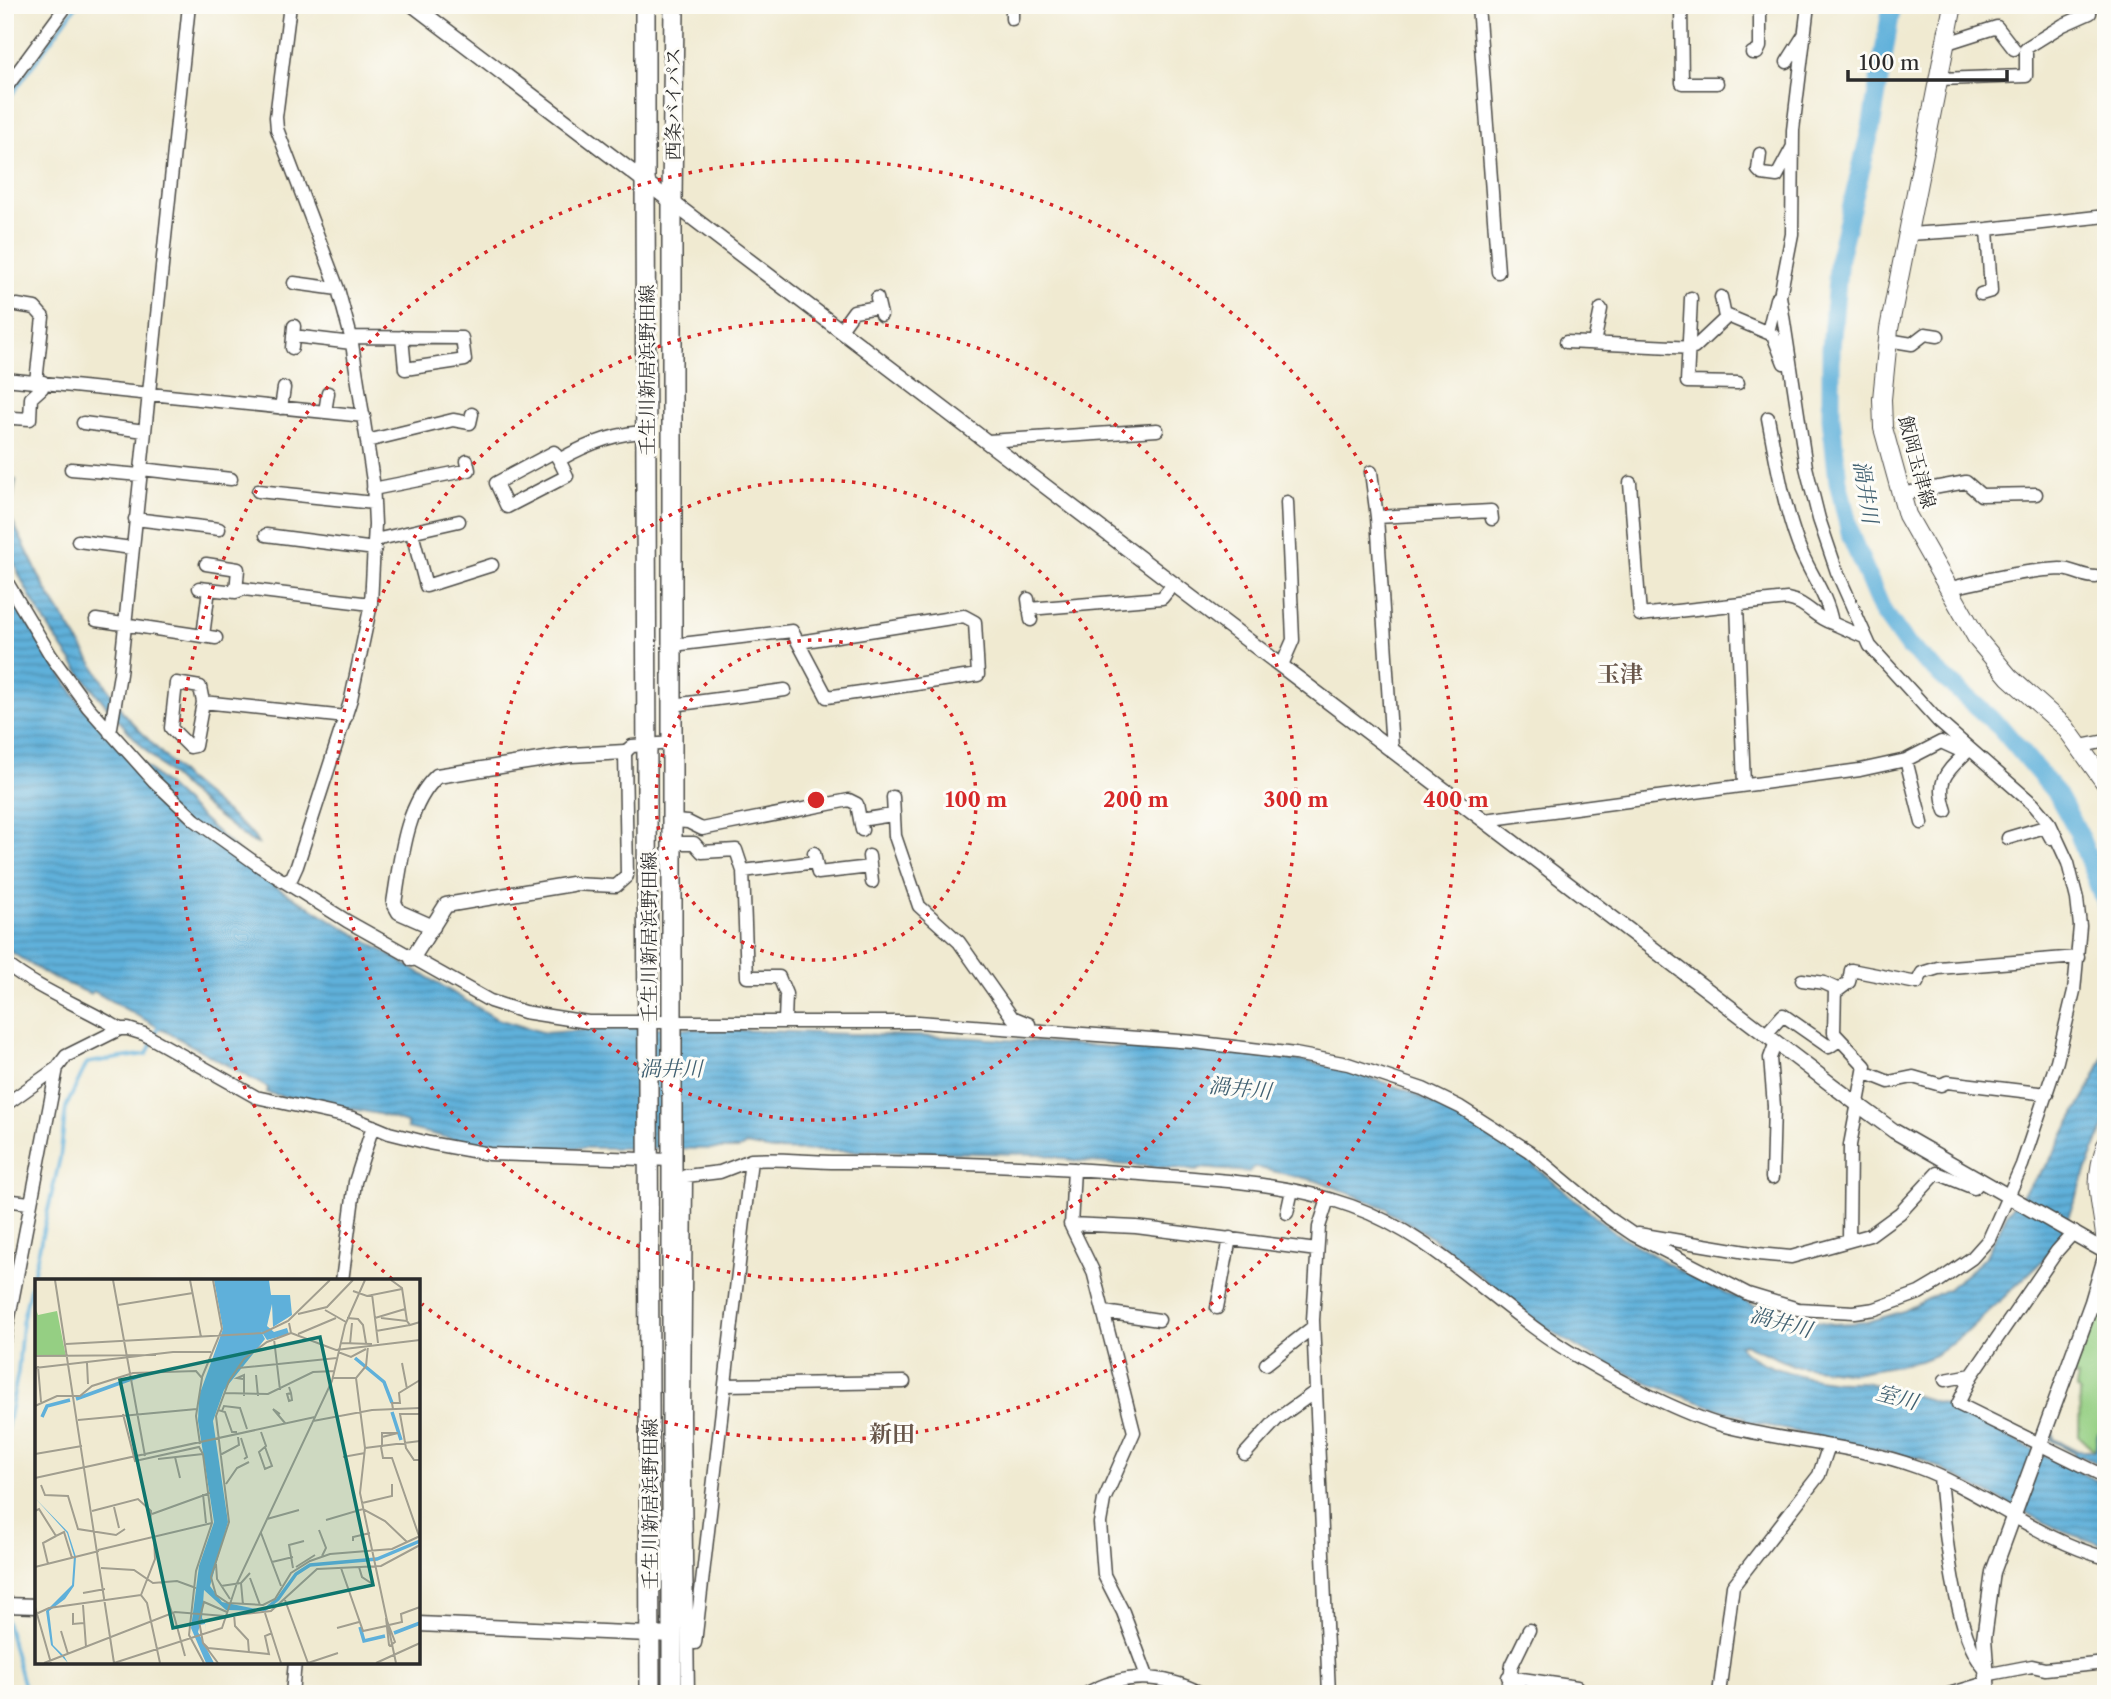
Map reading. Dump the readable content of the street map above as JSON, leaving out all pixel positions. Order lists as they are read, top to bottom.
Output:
{
  "streets": {
    "main road": ["西条バイパス", "壬生川新居浜野田線", "飯岡玉津線"]
  },
  "crossings": [
    ["西条バイパス", "壬生川新居浜野田線"]
  ],
  "districts": ["玉津", "新田"],
  "water": ["渦井川", "室川"],
  "scale_bar": "100 m",
  "rings": [
    "100 m",
    "200 m",
    "300 m",
    "400 m"
  ]
}
